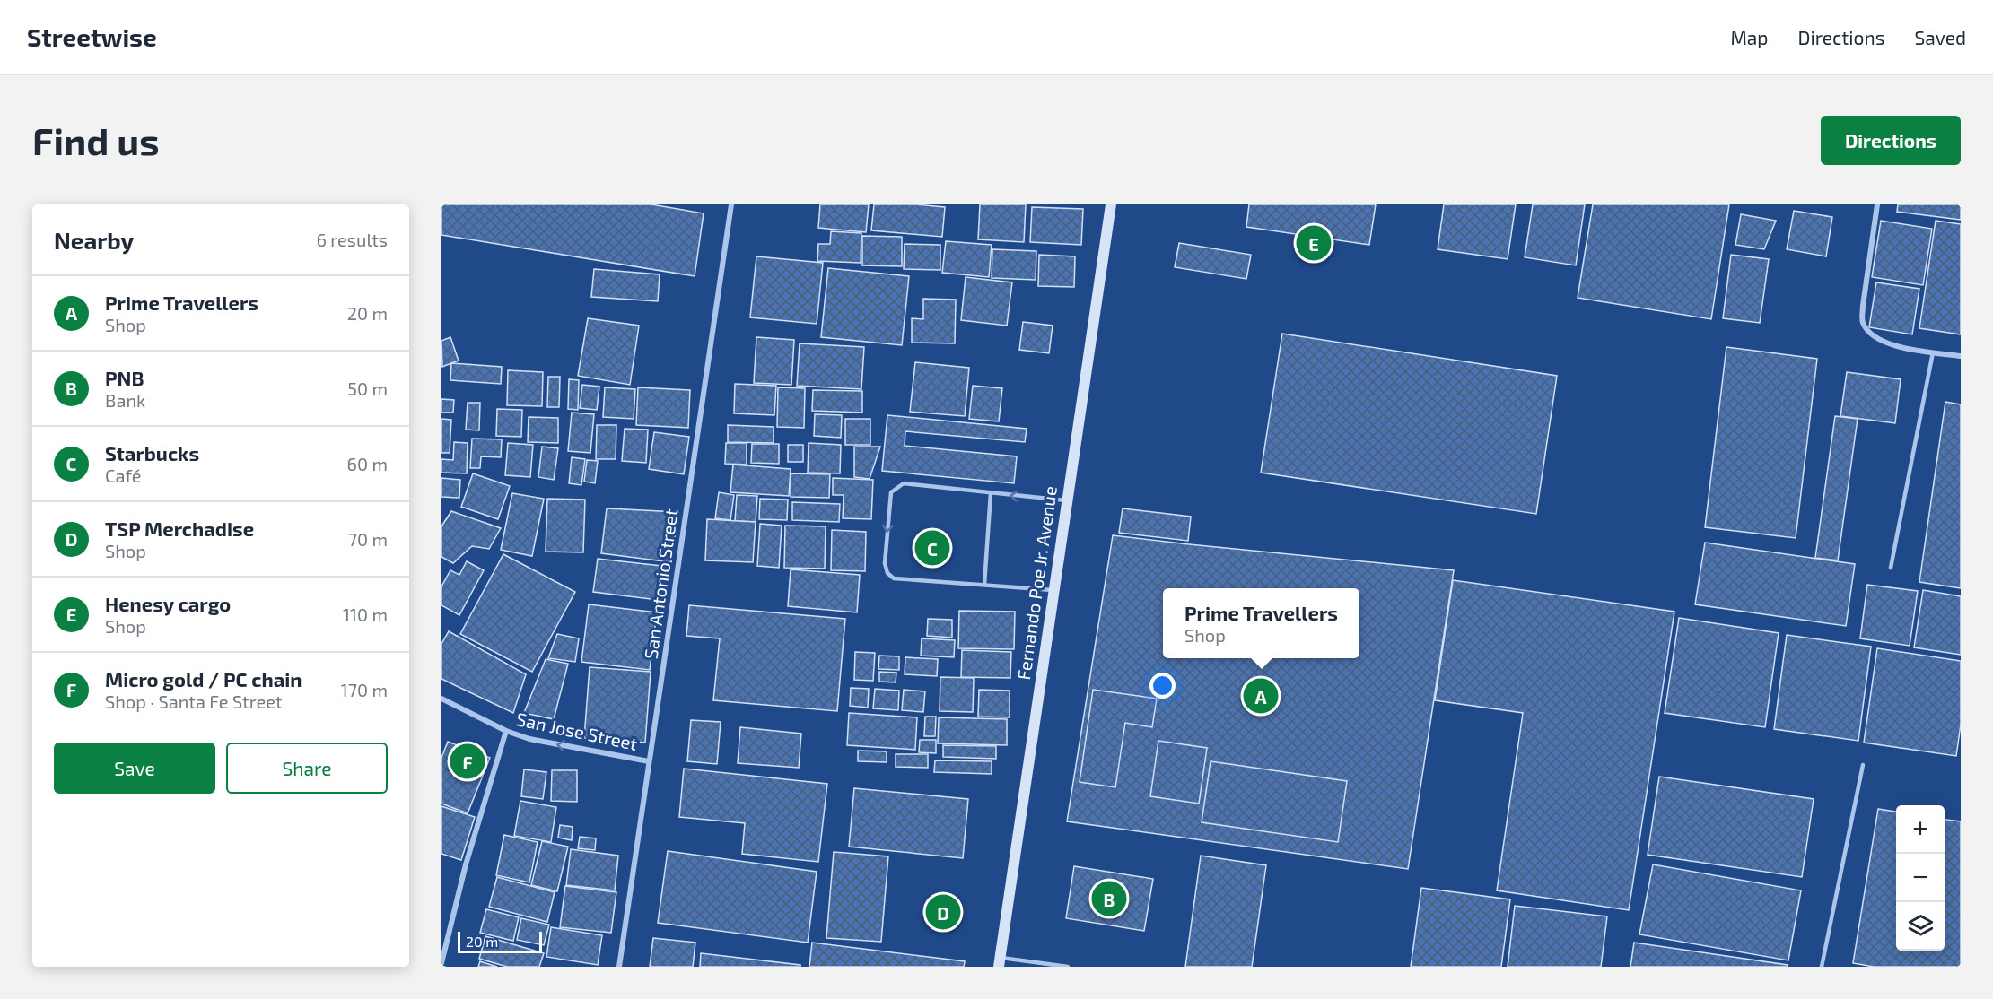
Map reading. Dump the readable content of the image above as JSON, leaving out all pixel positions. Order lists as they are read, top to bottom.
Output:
{
  "streets": {
    "main road": ["Fernando Poe Jr. Avenue"],
    "street": ["San Antonio Street", "San Jose Street"]
  },
  "crossings": [
    ["San Antonio Street", "San Jose Street"]
  ],
  "one_way": ["San Jose Street"],
  "scale_bar": "20 m",
  "page": {
    "header": "Streetwise",
    "nav": ["Map", "Directions", "Saved"],
    "buttons": [
      "Directions",
      ["Save", "Share"]
    ],
    "title": "Find us",
    "heading": ["Nearby", "6 results"],
    "pins": [
      "E",
      "C",
      "A",
      "F",
      "B",
      "D"
    ],
    "list": [
      {
        "mark": "A",
        "name": "Prime Travellers",
        "note": "Shop",
        "value": "20 m"
      },
      {
        "mark": "B",
        "name": "PNB",
        "note": "Bank",
        "value": "50 m"
      },
      {
        "mark": "C",
        "name": "Starbucks",
        "note": "Café",
        "value": "60 m"
      },
      {
        "mark": "D",
        "name": "TSP Merchadise",
        "note": "Shop",
        "value": "70 m"
      },
      {
        "mark": "E",
        "name": "Henesy cargo",
        "note": "Shop",
        "value": "110 m"
      },
      {
        "mark": "F",
        "name": "Micro gold / PC chain",
        "note": "Shop · Santa Fe Street",
        "value": "170 m"
      }
    ],
    "popup": ["Prime Travellers", "Shop"],
    "map_buttons": ["+", "−"],
    "scale": "20 m"
  }
}
